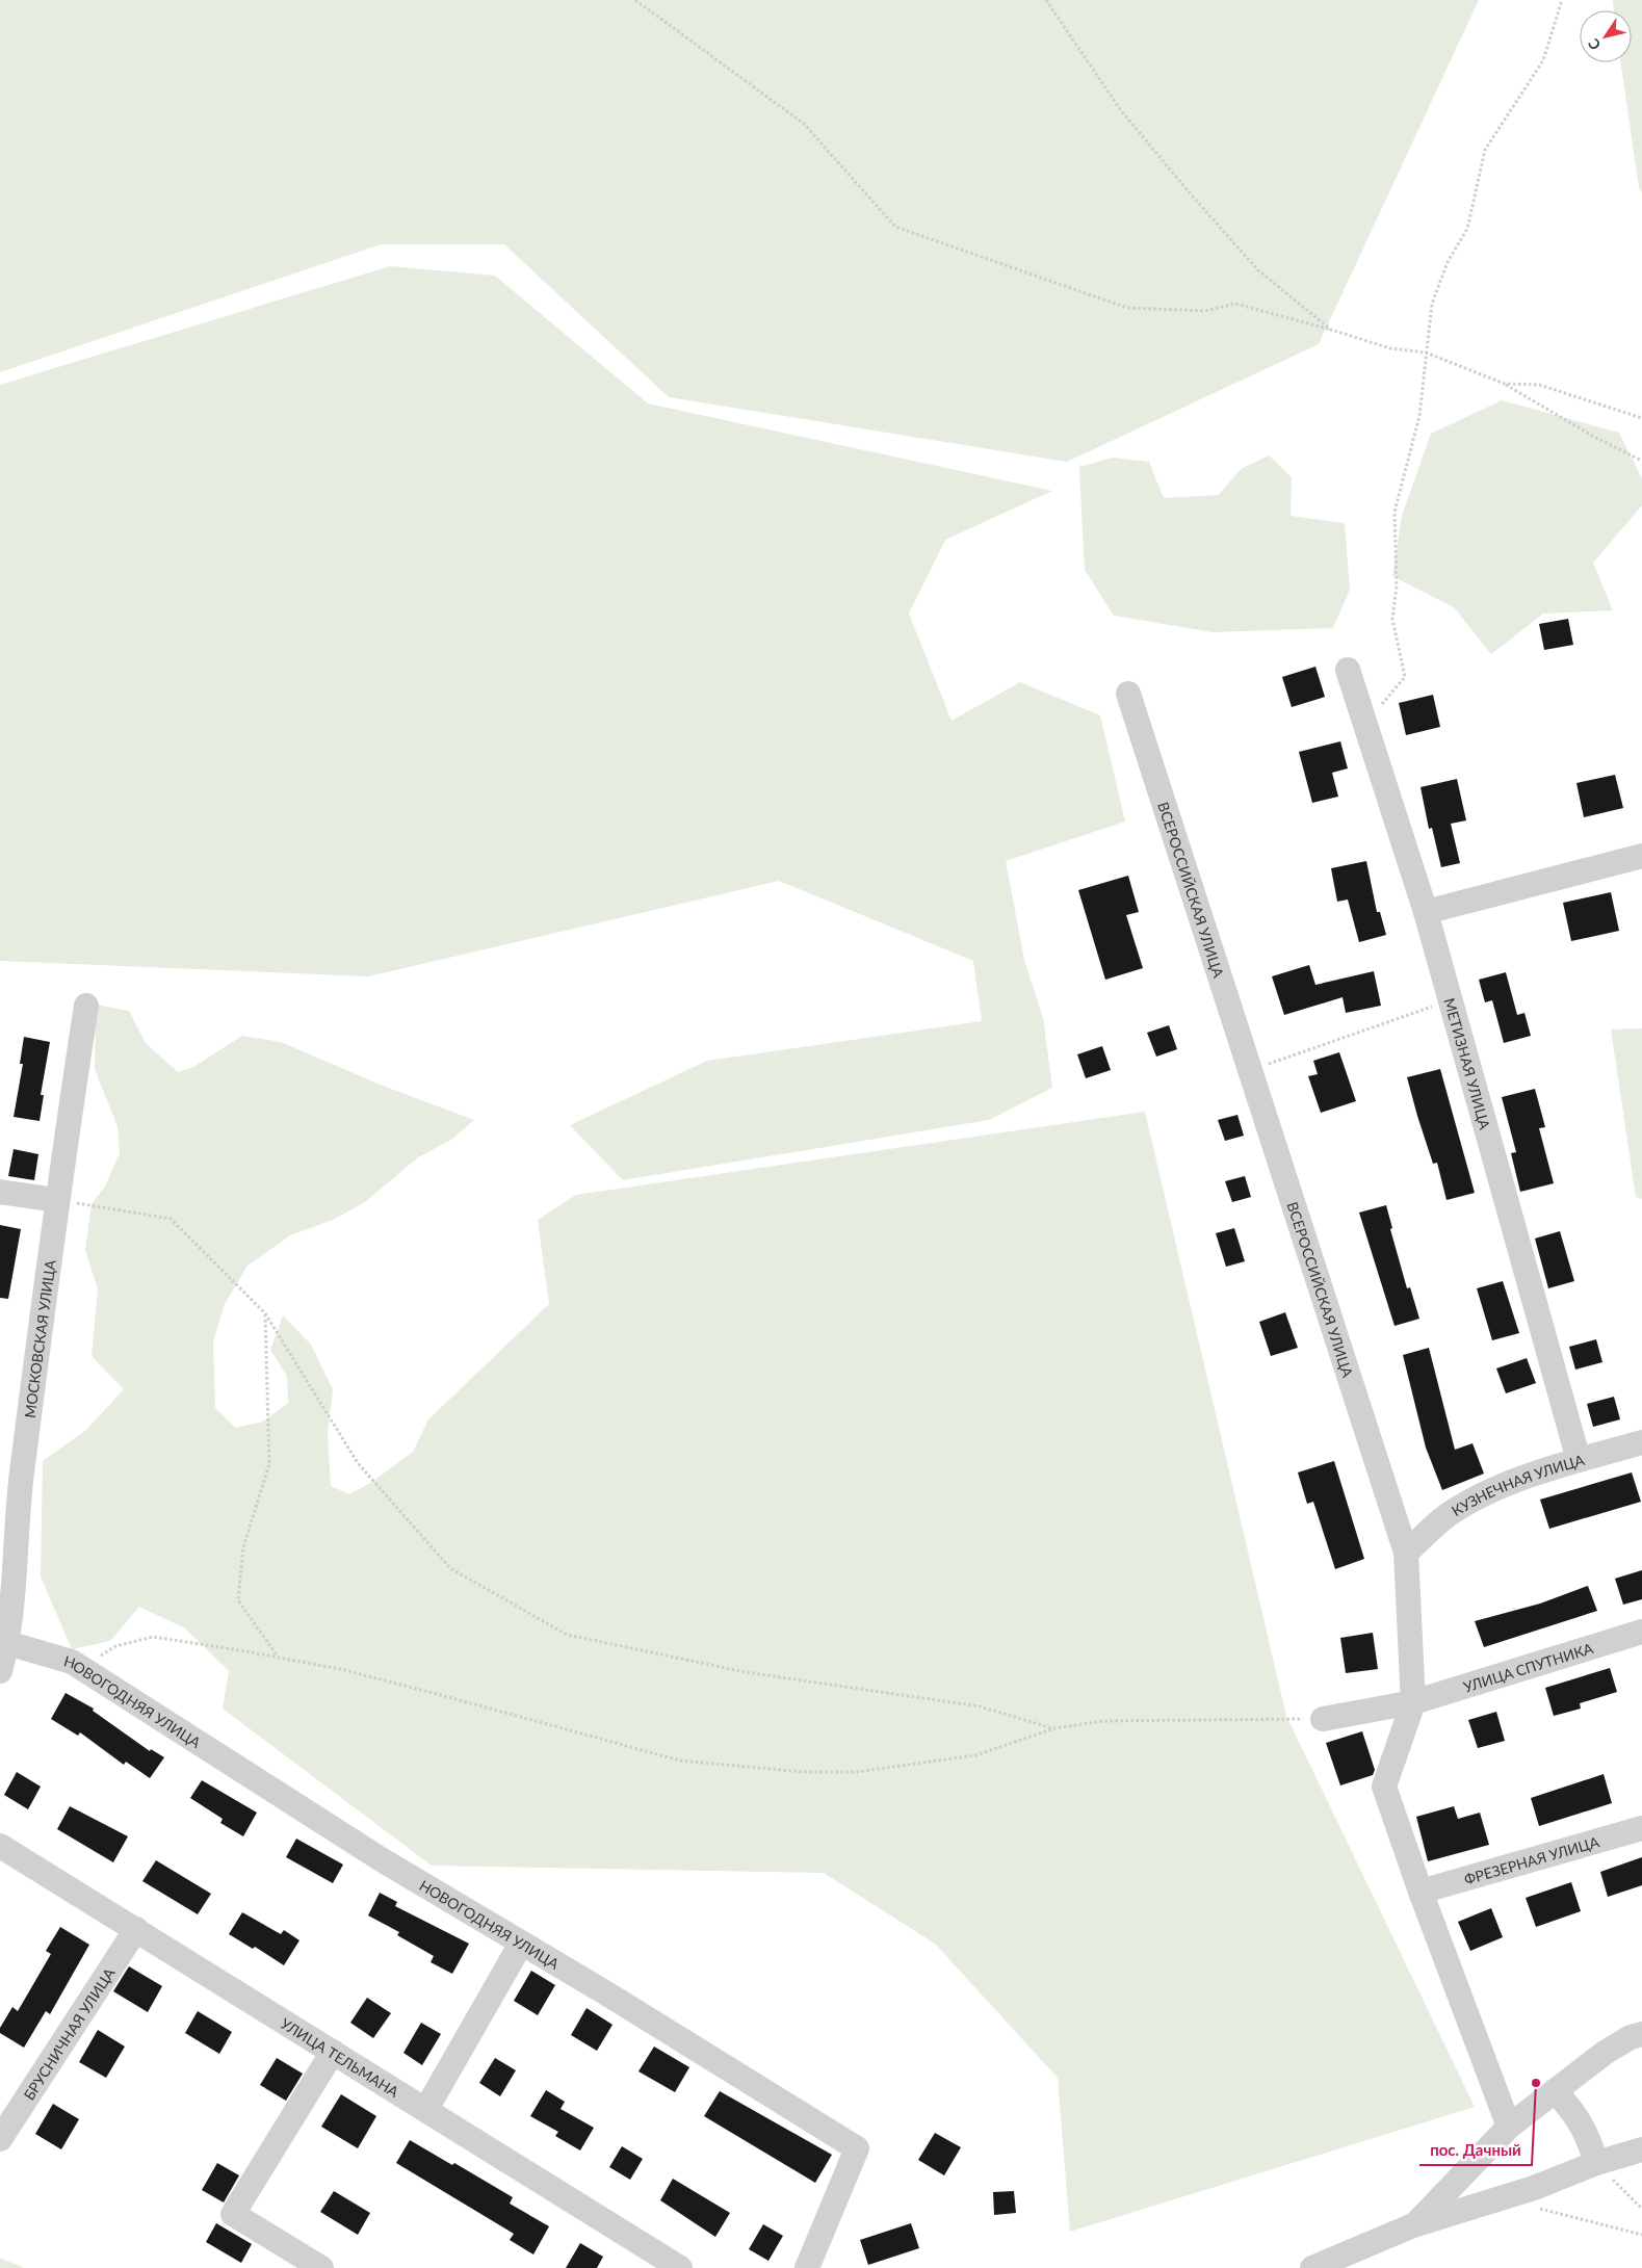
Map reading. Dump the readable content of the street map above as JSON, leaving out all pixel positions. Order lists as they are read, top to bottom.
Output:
{
  "streets": {
    "street": [
      "ВСЕРОССИЙСКАЯ УЛИЦА",
      "МЕТИЗНАЯ УЛИЦА",
      "МОСКОВСКАЯ УЛИЦА",
      "КУЗНЕЧНАЯ УЛИЦА",
      "УЛИЦА СПУТНИКА",
      "НОВОГОДНЯЯ УЛИЦА",
      "ФРЕЗЕРНАЯ УЛИЦА",
      "БРУСНИЧНАЯ УЛИЦА",
      "УЛИЦА ТЕЛЬМАНА"
    ]
  },
  "crossings": [
    ["ВСЕРОССИЙСКАЯ УЛИЦА", "КУЗНЕЧНАЯ УЛИЦА"],
    ["ВСЕРОССИЙСКАЯ УЛИЦА", "УЛИЦА СПУТНИКА"],
    ["ВСЕРОССИЙСКАЯ УЛИЦА", "ФРЕЗЕРНАЯ УЛИЦА"],
    ["МЕТИЗНАЯ УЛИЦА", "КУЗНЕЧНАЯ УЛИЦА"],
    ["МОСКОВСКАЯ УЛИЦА", "НОВОГОДНЯЯ УЛИЦА"],
    ["БРУСНИЧНАЯ УЛИЦА", "УЛИЦА ТЕЛЬМАНА"]
  ],
  "places": ["пос. Дачный"],
  "north": "bottom left"
}
